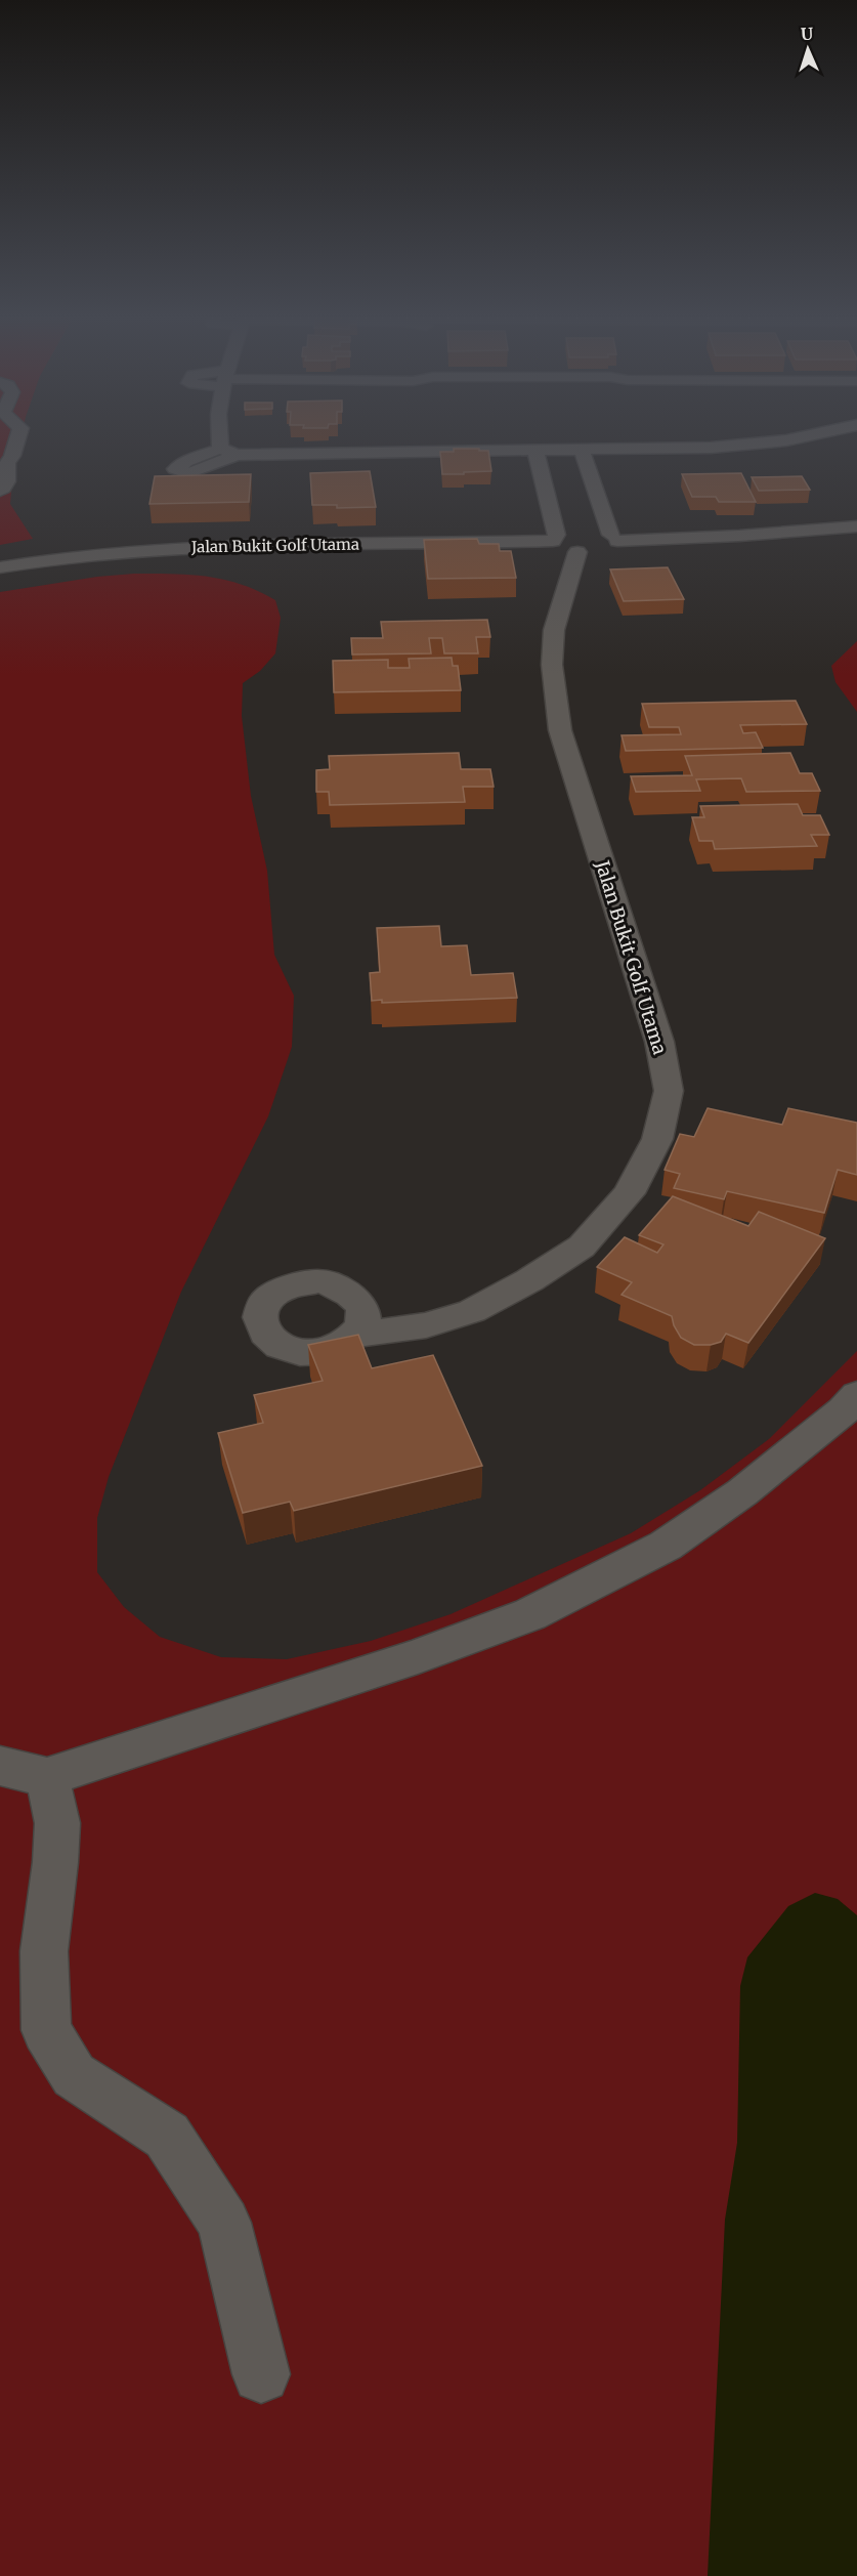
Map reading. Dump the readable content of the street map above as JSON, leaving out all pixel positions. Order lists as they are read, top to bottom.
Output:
{
  "streets": {
    "street": ["Jalan Bukit Golf Utama"]
  },
  "north": "top"
}
